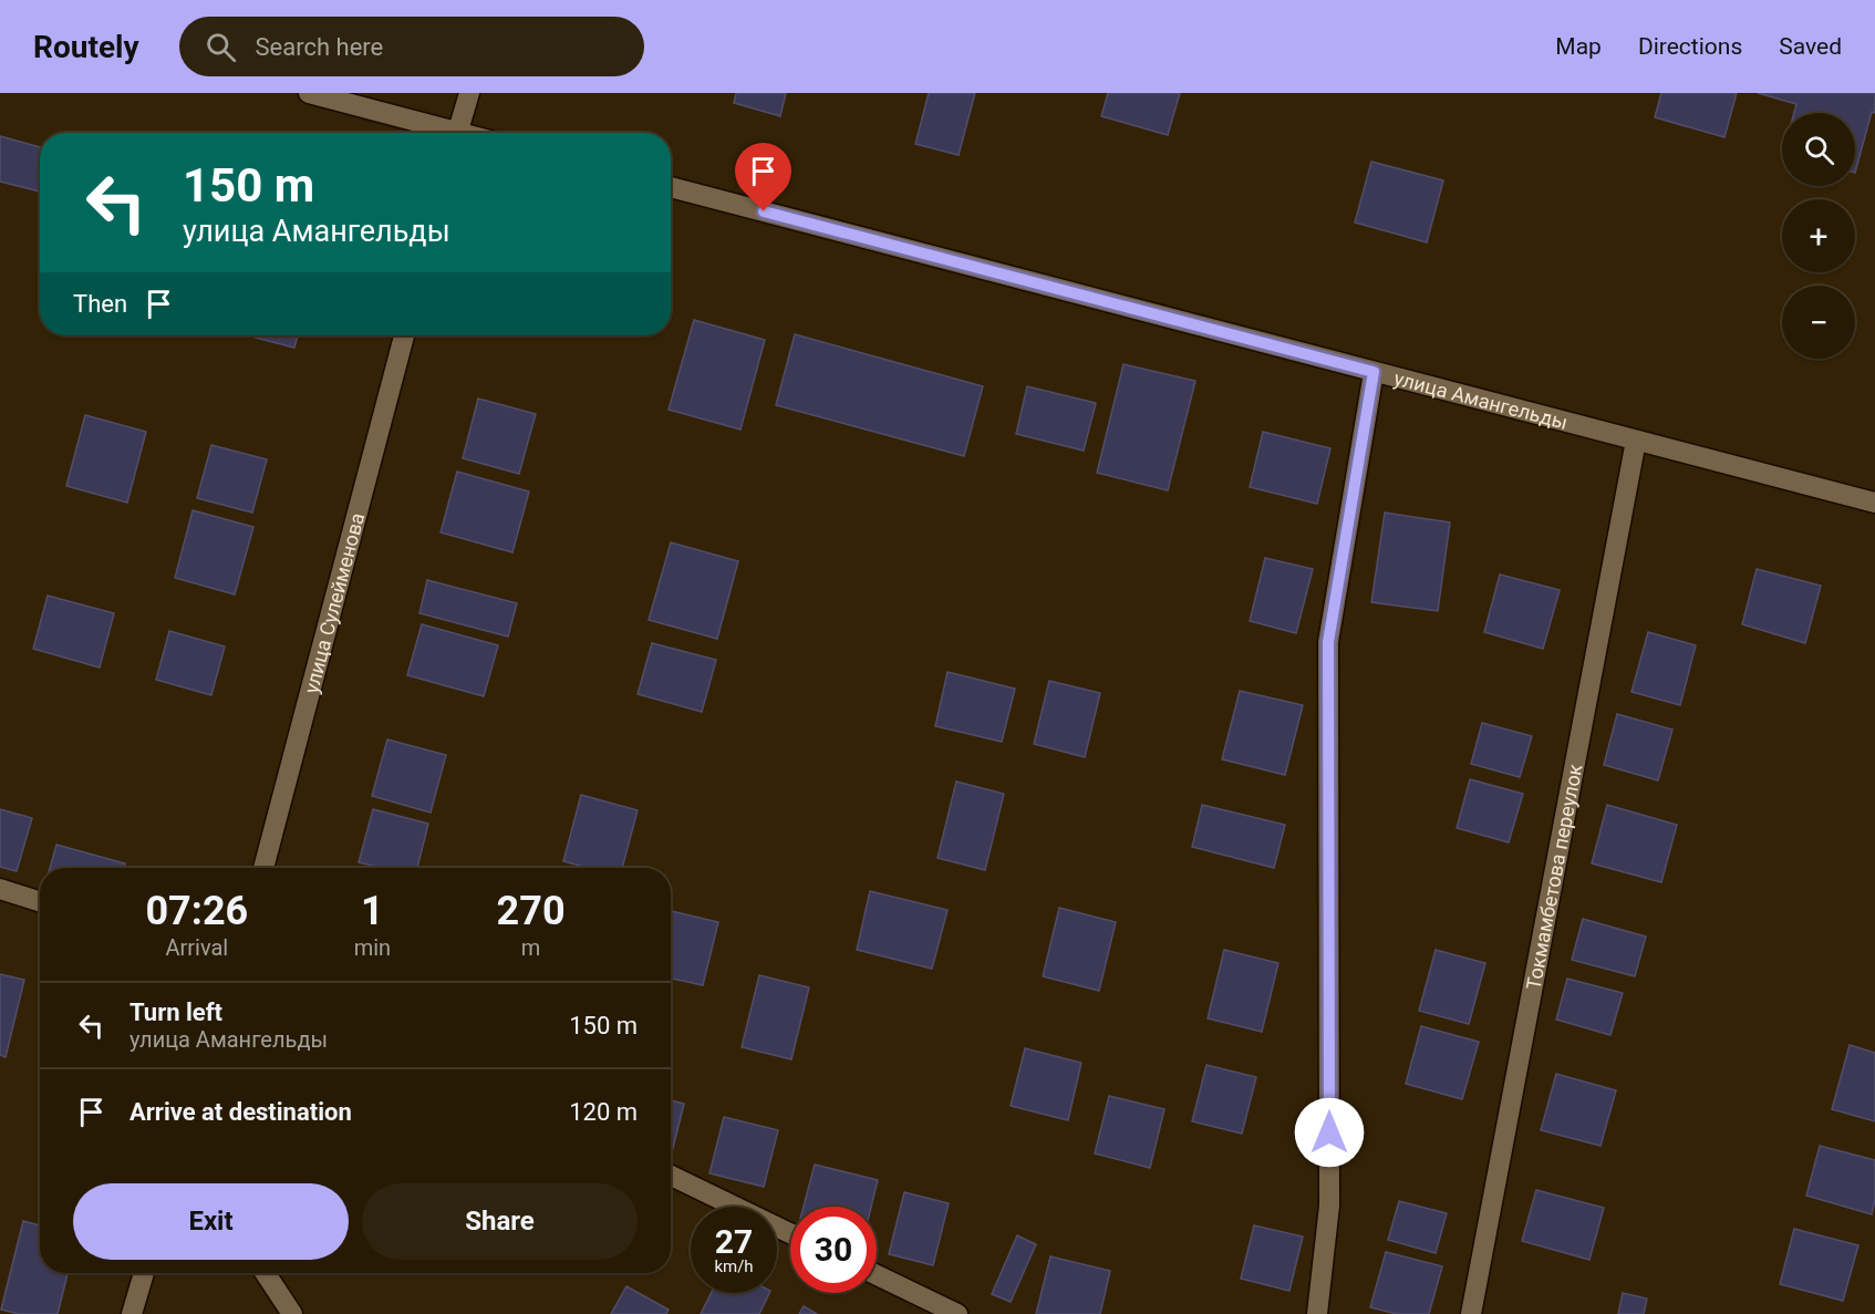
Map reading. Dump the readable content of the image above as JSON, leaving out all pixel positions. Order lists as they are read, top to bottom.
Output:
{
  "streets": {
    "street": ["улица Амангельды", "улица Сулейменова", "Токмамбетова переулок"]
  },
  "crossings": [
    ["улица Амангельды", "Токмамбетова переулок"]
  ],
  "page": {
    "header": "Routely",
    "search": "Search here",
    "nav": ["Map", "Directions", "Saved"],
    "map_buttons": ["+", "−"],
    "turn": ["150 m", "улица Амангельды"],
    "then": "Then",
    "eta": [
      "07:26",
      "Arrival",
      "1",
      "min",
      "270",
      "m"
    ],
    "list": [
      {
        "name": "Turn left",
        "note": "улица Амангельды",
        "value": "150 m"
      },
      {
        "name": "Arrive at destination",
        "value": "120 m"
      }
    ],
    "buttons": ["Exit", "Share"],
    "speed": "27 km/h",
    "limit": "30"
  }
}
